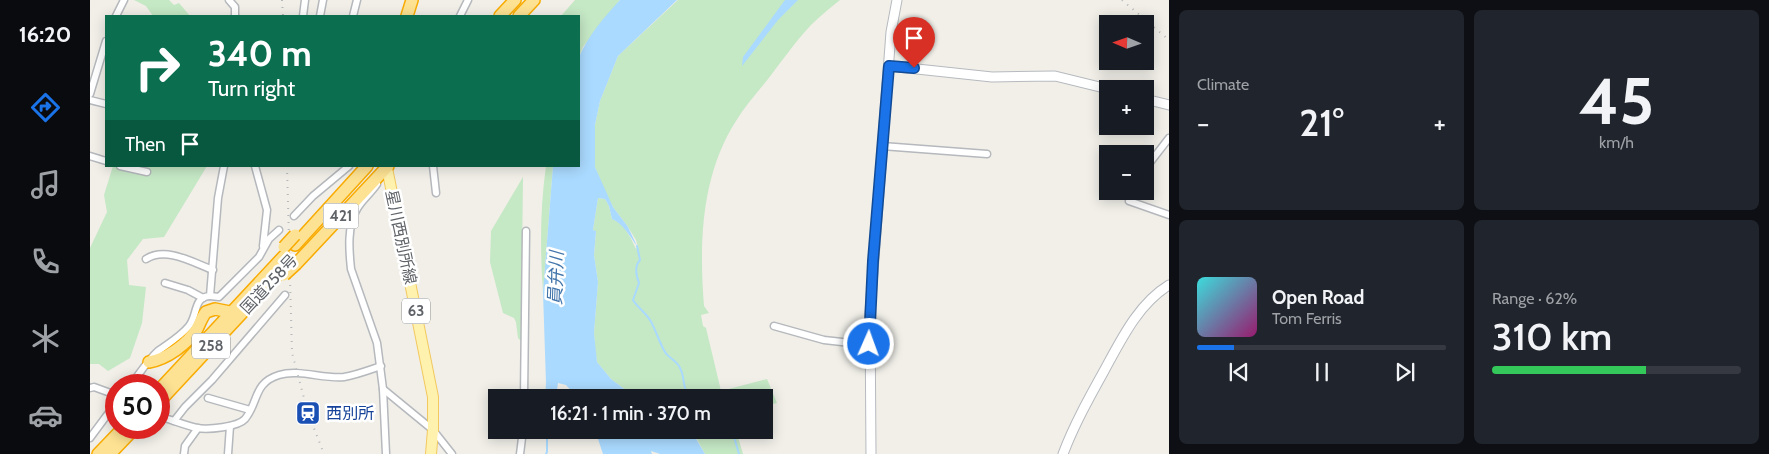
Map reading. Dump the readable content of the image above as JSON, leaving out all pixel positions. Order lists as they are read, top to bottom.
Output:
{
  "streets": {
    "highway": ["421", "国道258号", "258"],
    "main road": ["星川西別所線", "63"]
  },
  "crossings": [
    ["421", "国道258号"],
    ["星川西別所線", "国道258号"]
  ],
  "water": ["員弁川"],
  "places": {
    "station": ["西別所"]
  },
  "north": "left",
  "page": {
    "tabs": "16:20",
    "tile": [
      "Climate",
      ["45", "km/h"],
      ["Range · 62%", "310 km"]
    ],
    "map_buttons": ["+", "−"],
    "turn": ["340 m", "Turn right"],
    "heat": ["−", "21°", "+"],
    "then": "Then",
    "song": ["Open Road", "Tom Ferris"],
    "limit": "50",
    "trip": "16:21 · 1 min · 370 m"
  }
}
